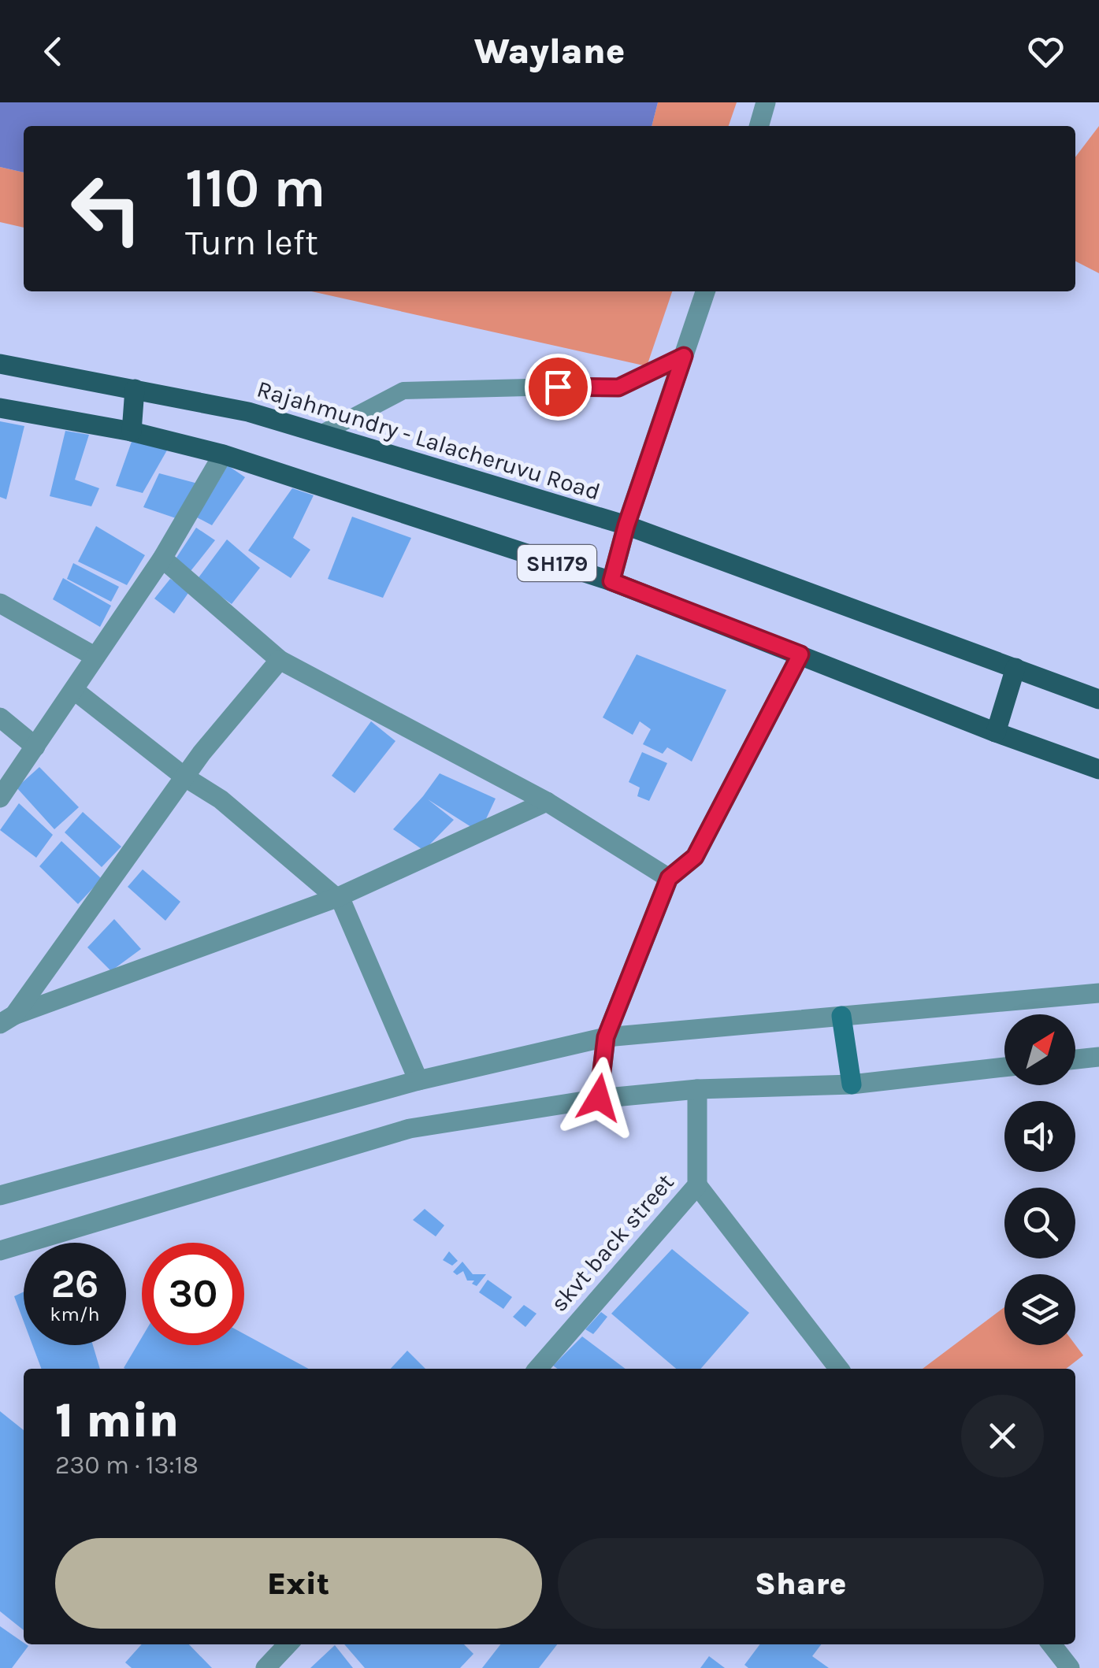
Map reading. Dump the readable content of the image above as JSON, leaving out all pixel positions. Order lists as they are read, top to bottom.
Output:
{
  "streets": {
    "main road": ["Rajahmundry - Lalacheruvu Road", "SH179"],
    "street": ["skvt back street"]
  },
  "north": "top right",
  "page": {
    "header": "Waylane",
    "turn": ["110 m", "Turn left"],
    "speed": "26 km/h",
    "limit": "30",
    "heading": ["1 min", "230 m · 13:18"],
    "buttons": ["Exit", "Share"]
  }
}
